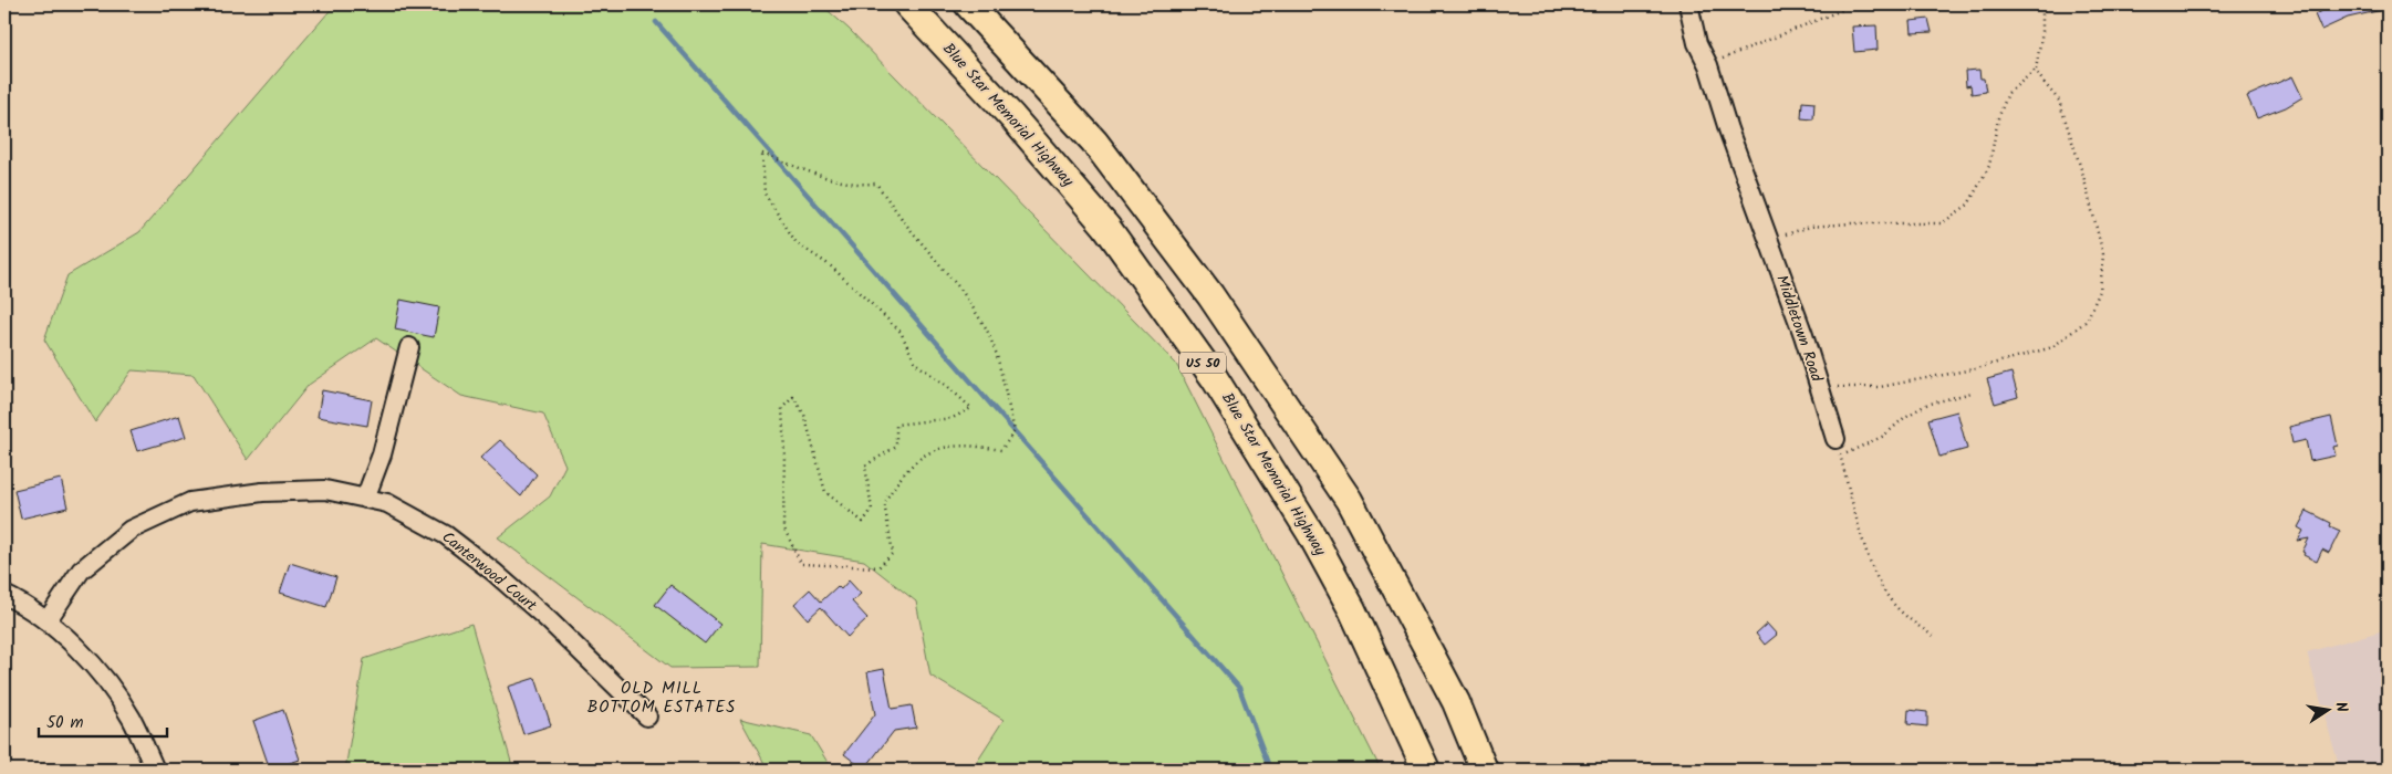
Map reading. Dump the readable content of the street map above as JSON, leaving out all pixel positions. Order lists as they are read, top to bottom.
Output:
{
  "streets": {
    "highway": ["Blue Star Memorial Highway", "US 50"],
    "street": ["Middletown Road", "Canterwood Court"]
  },
  "districts": ["OLD MILL BOTTOM ESTATES"],
  "scale_bar": "50 m",
  "north": "right"
}
